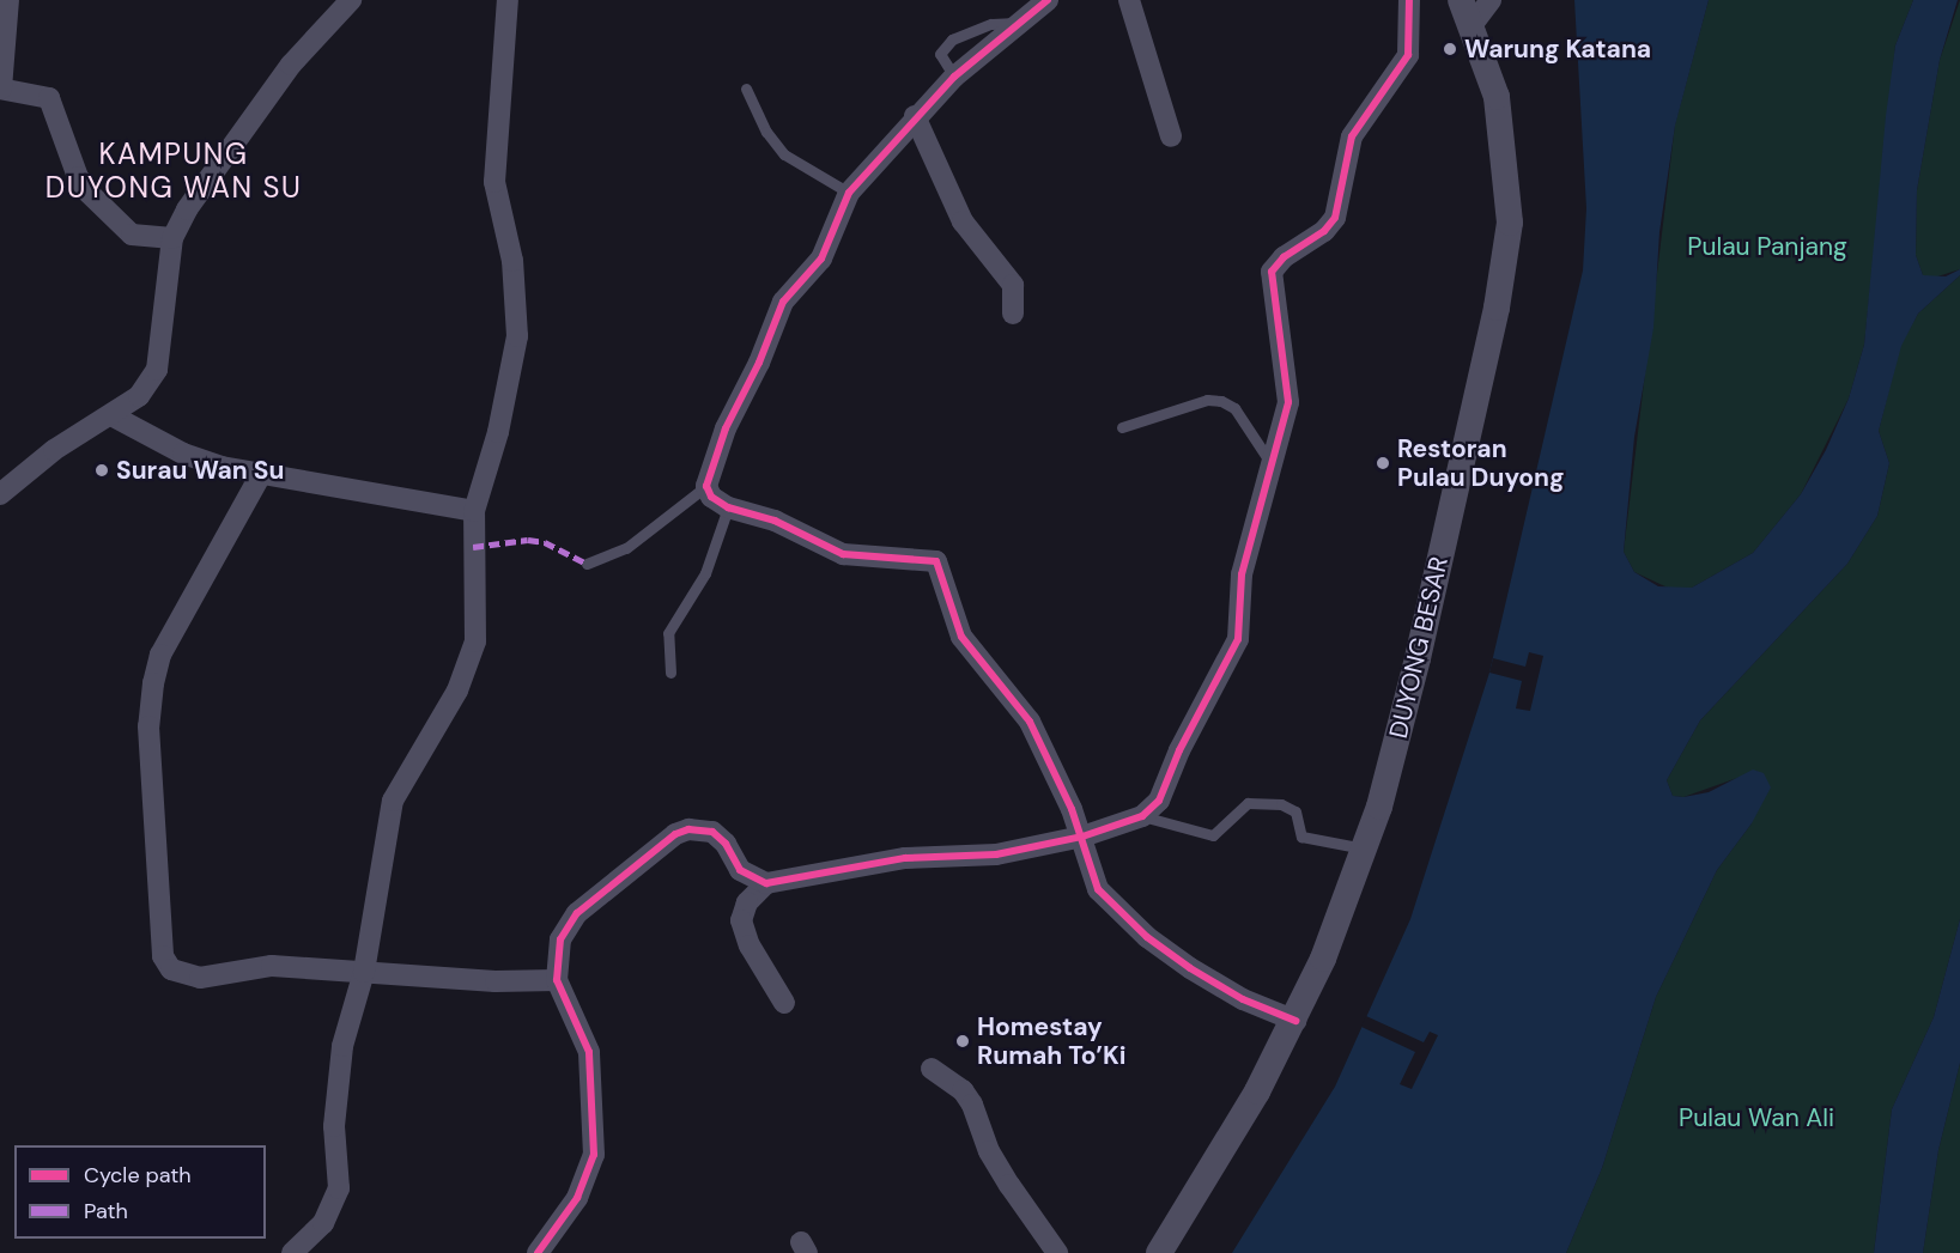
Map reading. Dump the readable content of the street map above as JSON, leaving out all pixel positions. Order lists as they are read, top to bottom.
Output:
{
  "streets": {
    "street": ["DUYONG BESAR"]
  },
  "districts": ["KAMPUNG DUYONG WAN SU"],
  "parks": ["Pulau Panjang", "Pulau Wan Ali"],
  "places": [
    "Warung Katana",
    "Restoran Pulau Duyong",
    "Surau Wan Su",
    "Homestay Rumah To’Ki"
  ],
  "legend": ["Cycle path", "Path"]
}
